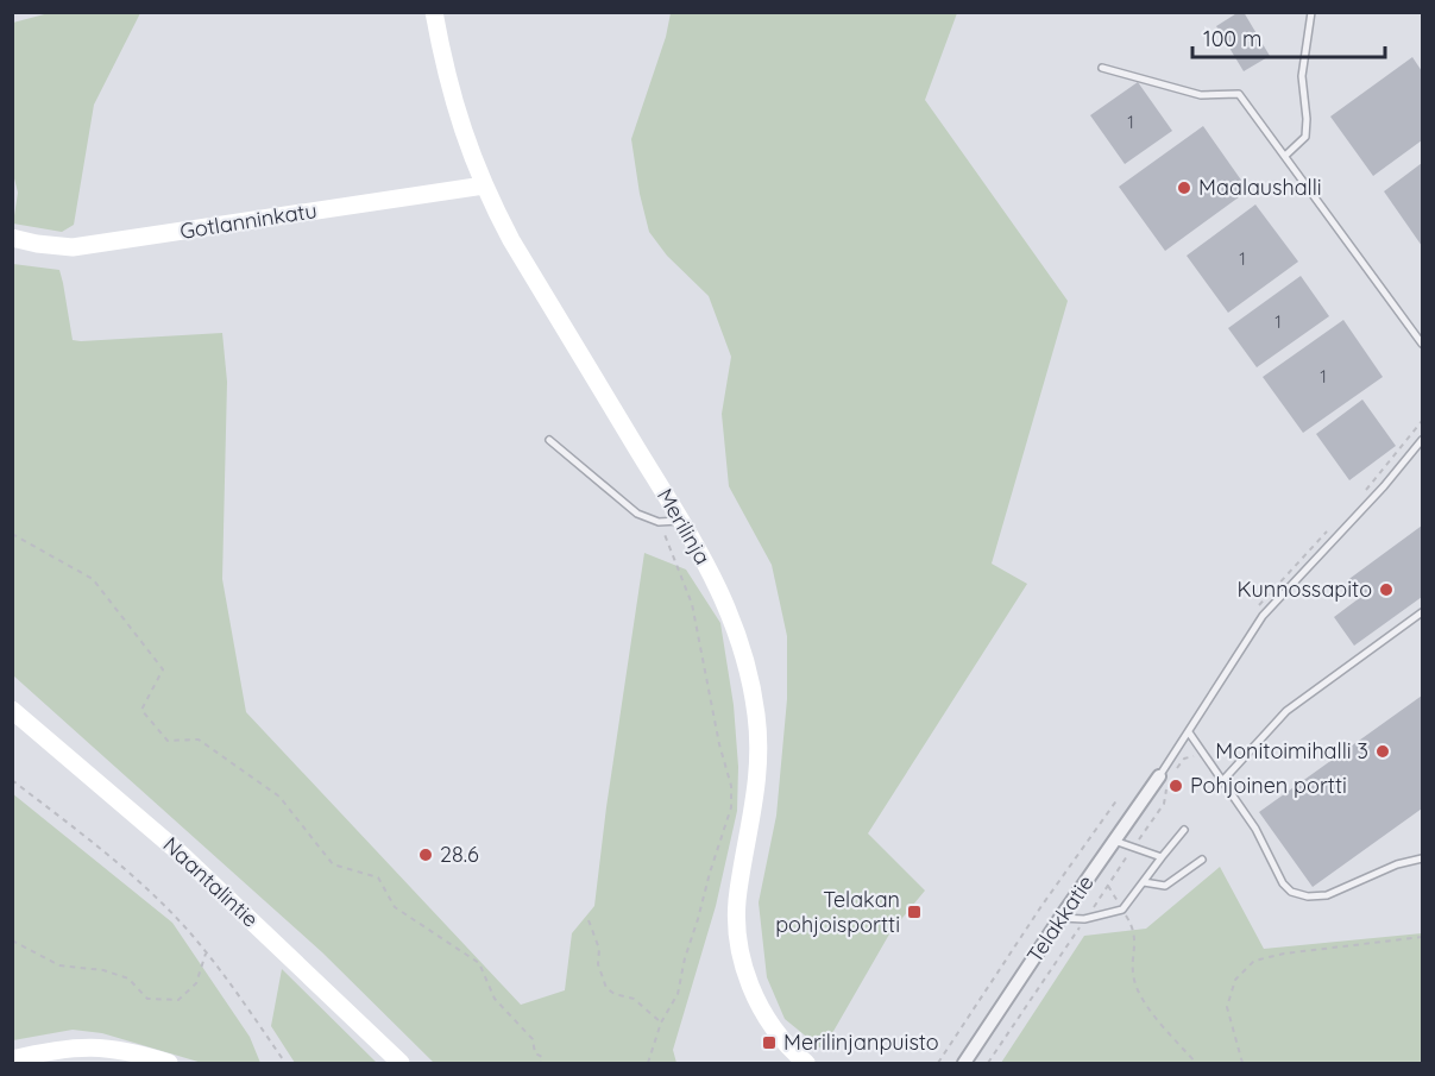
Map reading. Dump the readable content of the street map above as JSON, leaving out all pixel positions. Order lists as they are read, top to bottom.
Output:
{
  "streets": {
    "street": [
      "Gotlanninkatu",
      "Merilinja",
      "Naantalintie",
      "Telakkatie"
    ]
  },
  "crossings": [
    ["Gotlanninkatu", "Merilinja"]
  ],
  "places": {
    "other": [
      "Maalaushalli",
      "Kunnossapito",
      "Monitoimihalli 3",
      "Pohjoinen portti",
      "28.6"
    ],
    "transit": ["Telakan pohjoisportti", "Merilinjanpuisto"]
  },
  "house_numbers": [
    "1",
    "1",
    "1",
    "1"
  ],
  "scale_bar": "100 m"
}
